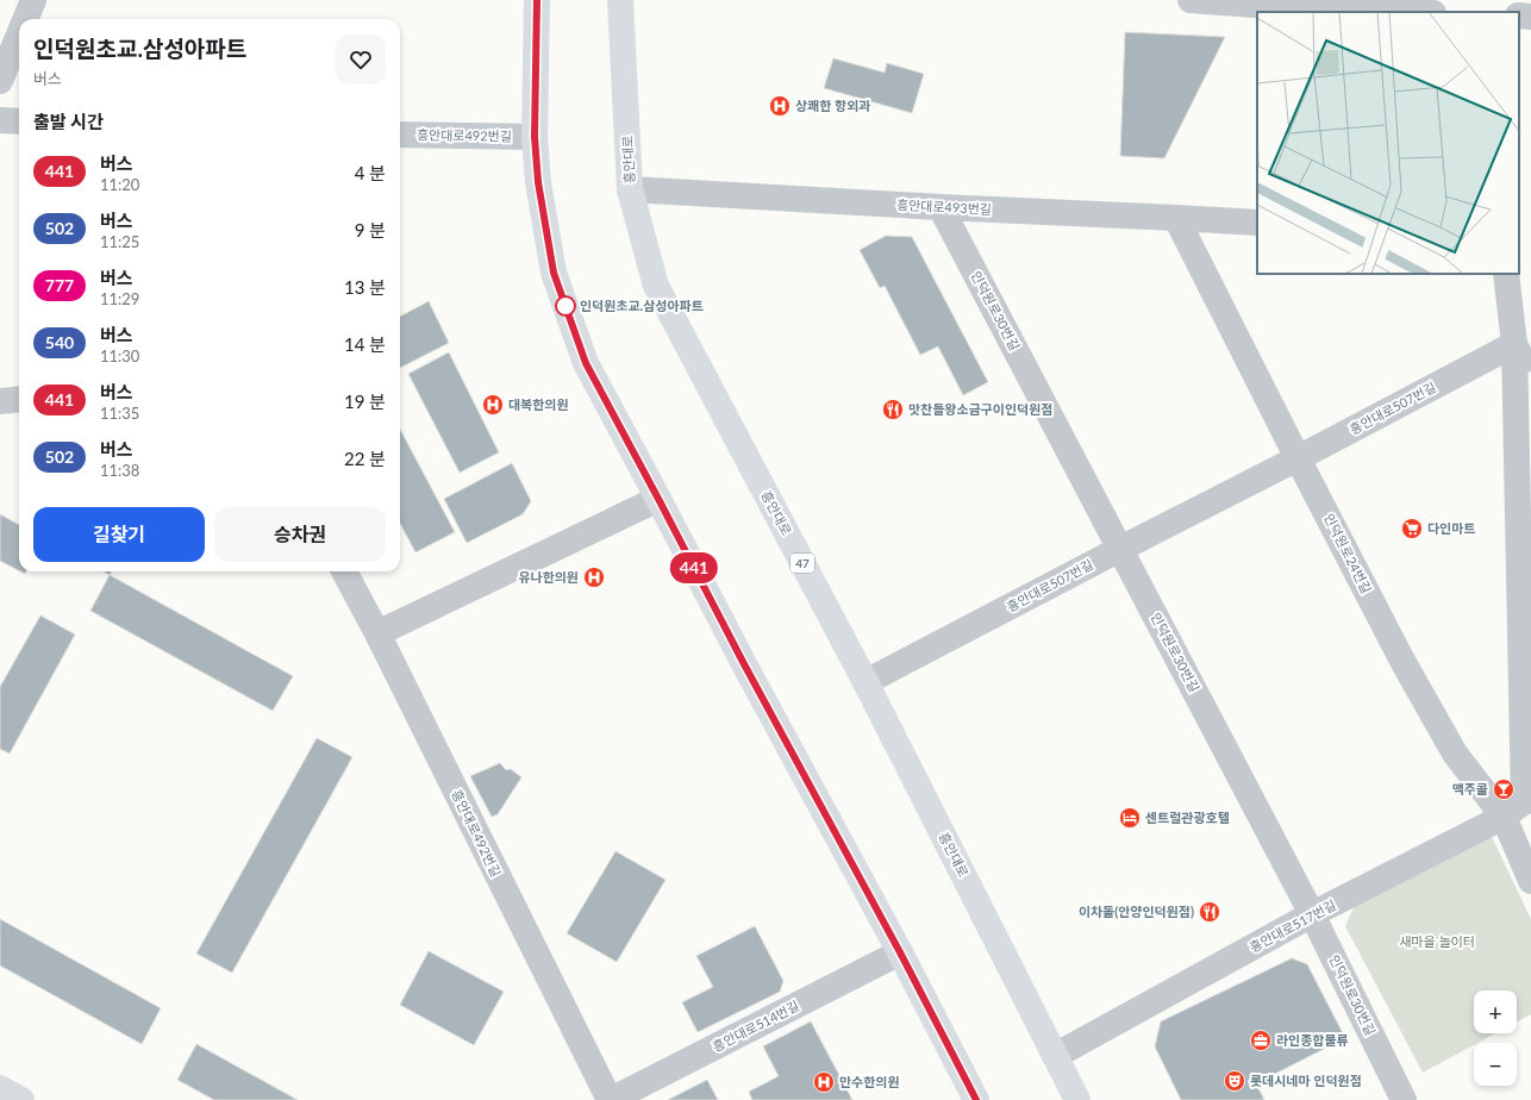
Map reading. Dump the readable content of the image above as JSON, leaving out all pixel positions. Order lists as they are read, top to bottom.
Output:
{
  "streets": {
    "main road": ["흥안대로", "47"],
    "street": [
      "흥안대로492번길",
      "흥안대로493번길",
      "인덕원로30번길",
      "흥안대로507번길",
      "인덕원로24번길",
      "흥안대로517번길",
      "흥안대로514번길"
    ]
  },
  "crossings": [
    ["흥안대로492번길", "흥안대로514번길"],
    ["흥안대로", "흥안대로493번길"],
    ["흥안대로", "흥안대로507번길"],
    ["흥안대로", "흥안대로517번길"],
    ["흥안대로493번길", "인덕원로30번길"],
    ["흥안대로493번길", "인덕원로24번길"],
    ["인덕원로30번길", "흥안대로507번길"],
    ["인덕원로30번길", "흥안대로517번길"],
    ["흥안대로507번길", "인덕원로24번길"],
    ["인덕원로24번길", "흥안대로517번길"]
  ],
  "parks": ["새마을 놀이터"],
  "places": {
    "hospital": [
      "상쾌한 항외과",
      "대복한의원",
      "유나한의원",
      "만수한의원"
    ],
    "other": ["인덕원초교.삼성아파트"],
    "restaurant": ["맛찬들왕소금구이인덕원점", "이차돌(안양인덕원점)"],
    "supermarket": ["다인마트"],
    "bar": ["맥주콜"],
    "hotel": ["센트럴관광호텔"],
    "office": ["라인종합물류"],
    "theatre": ["롯데시네마 인덕원점"]
  },
  "lines": ["bus line 441"],
  "page": {
    "on_map": "441",
    "heading": [
      ["인덕원초교.삼성아파트", "버스"],
      "출발 시간"
    ],
    "list": [
      {
        "mark": "441",
        "name": "버스",
        "note": "11:20",
        "value": "4 분"
      },
      {
        "mark": "502",
        "name": "버스",
        "note": "11:25",
        "value": "9 분"
      },
      {
        "mark": "777",
        "name": "버스",
        "note": "11:29",
        "value": "13 분"
      },
      {
        "mark": "540",
        "name": "버스",
        "note": "11:30",
        "value": "14 분"
      },
      {
        "mark": "441",
        "name": "버스",
        "note": "11:35",
        "value": "19 분"
      },
      {
        "mark": "502",
        "name": "버스",
        "note": "11:38",
        "value": "22 분"
      }
    ],
    "buttons": ["길찾기", "승차권"],
    "map_buttons": ["+", "−"]
  }
}
